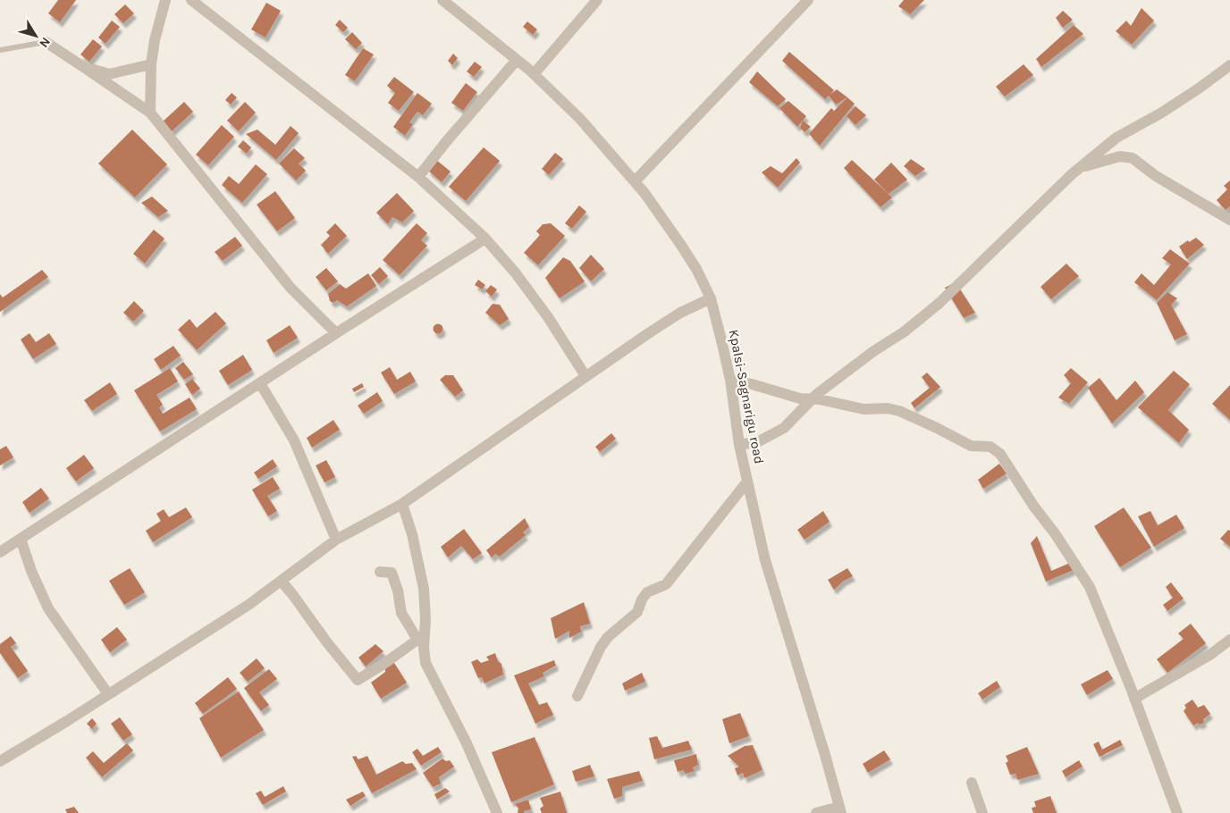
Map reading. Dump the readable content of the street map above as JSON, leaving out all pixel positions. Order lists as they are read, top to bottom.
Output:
{
  "streets": {
    "street": ["Kpalsi-Sagnarigu road"]
  },
  "north": "bottom right"
}
